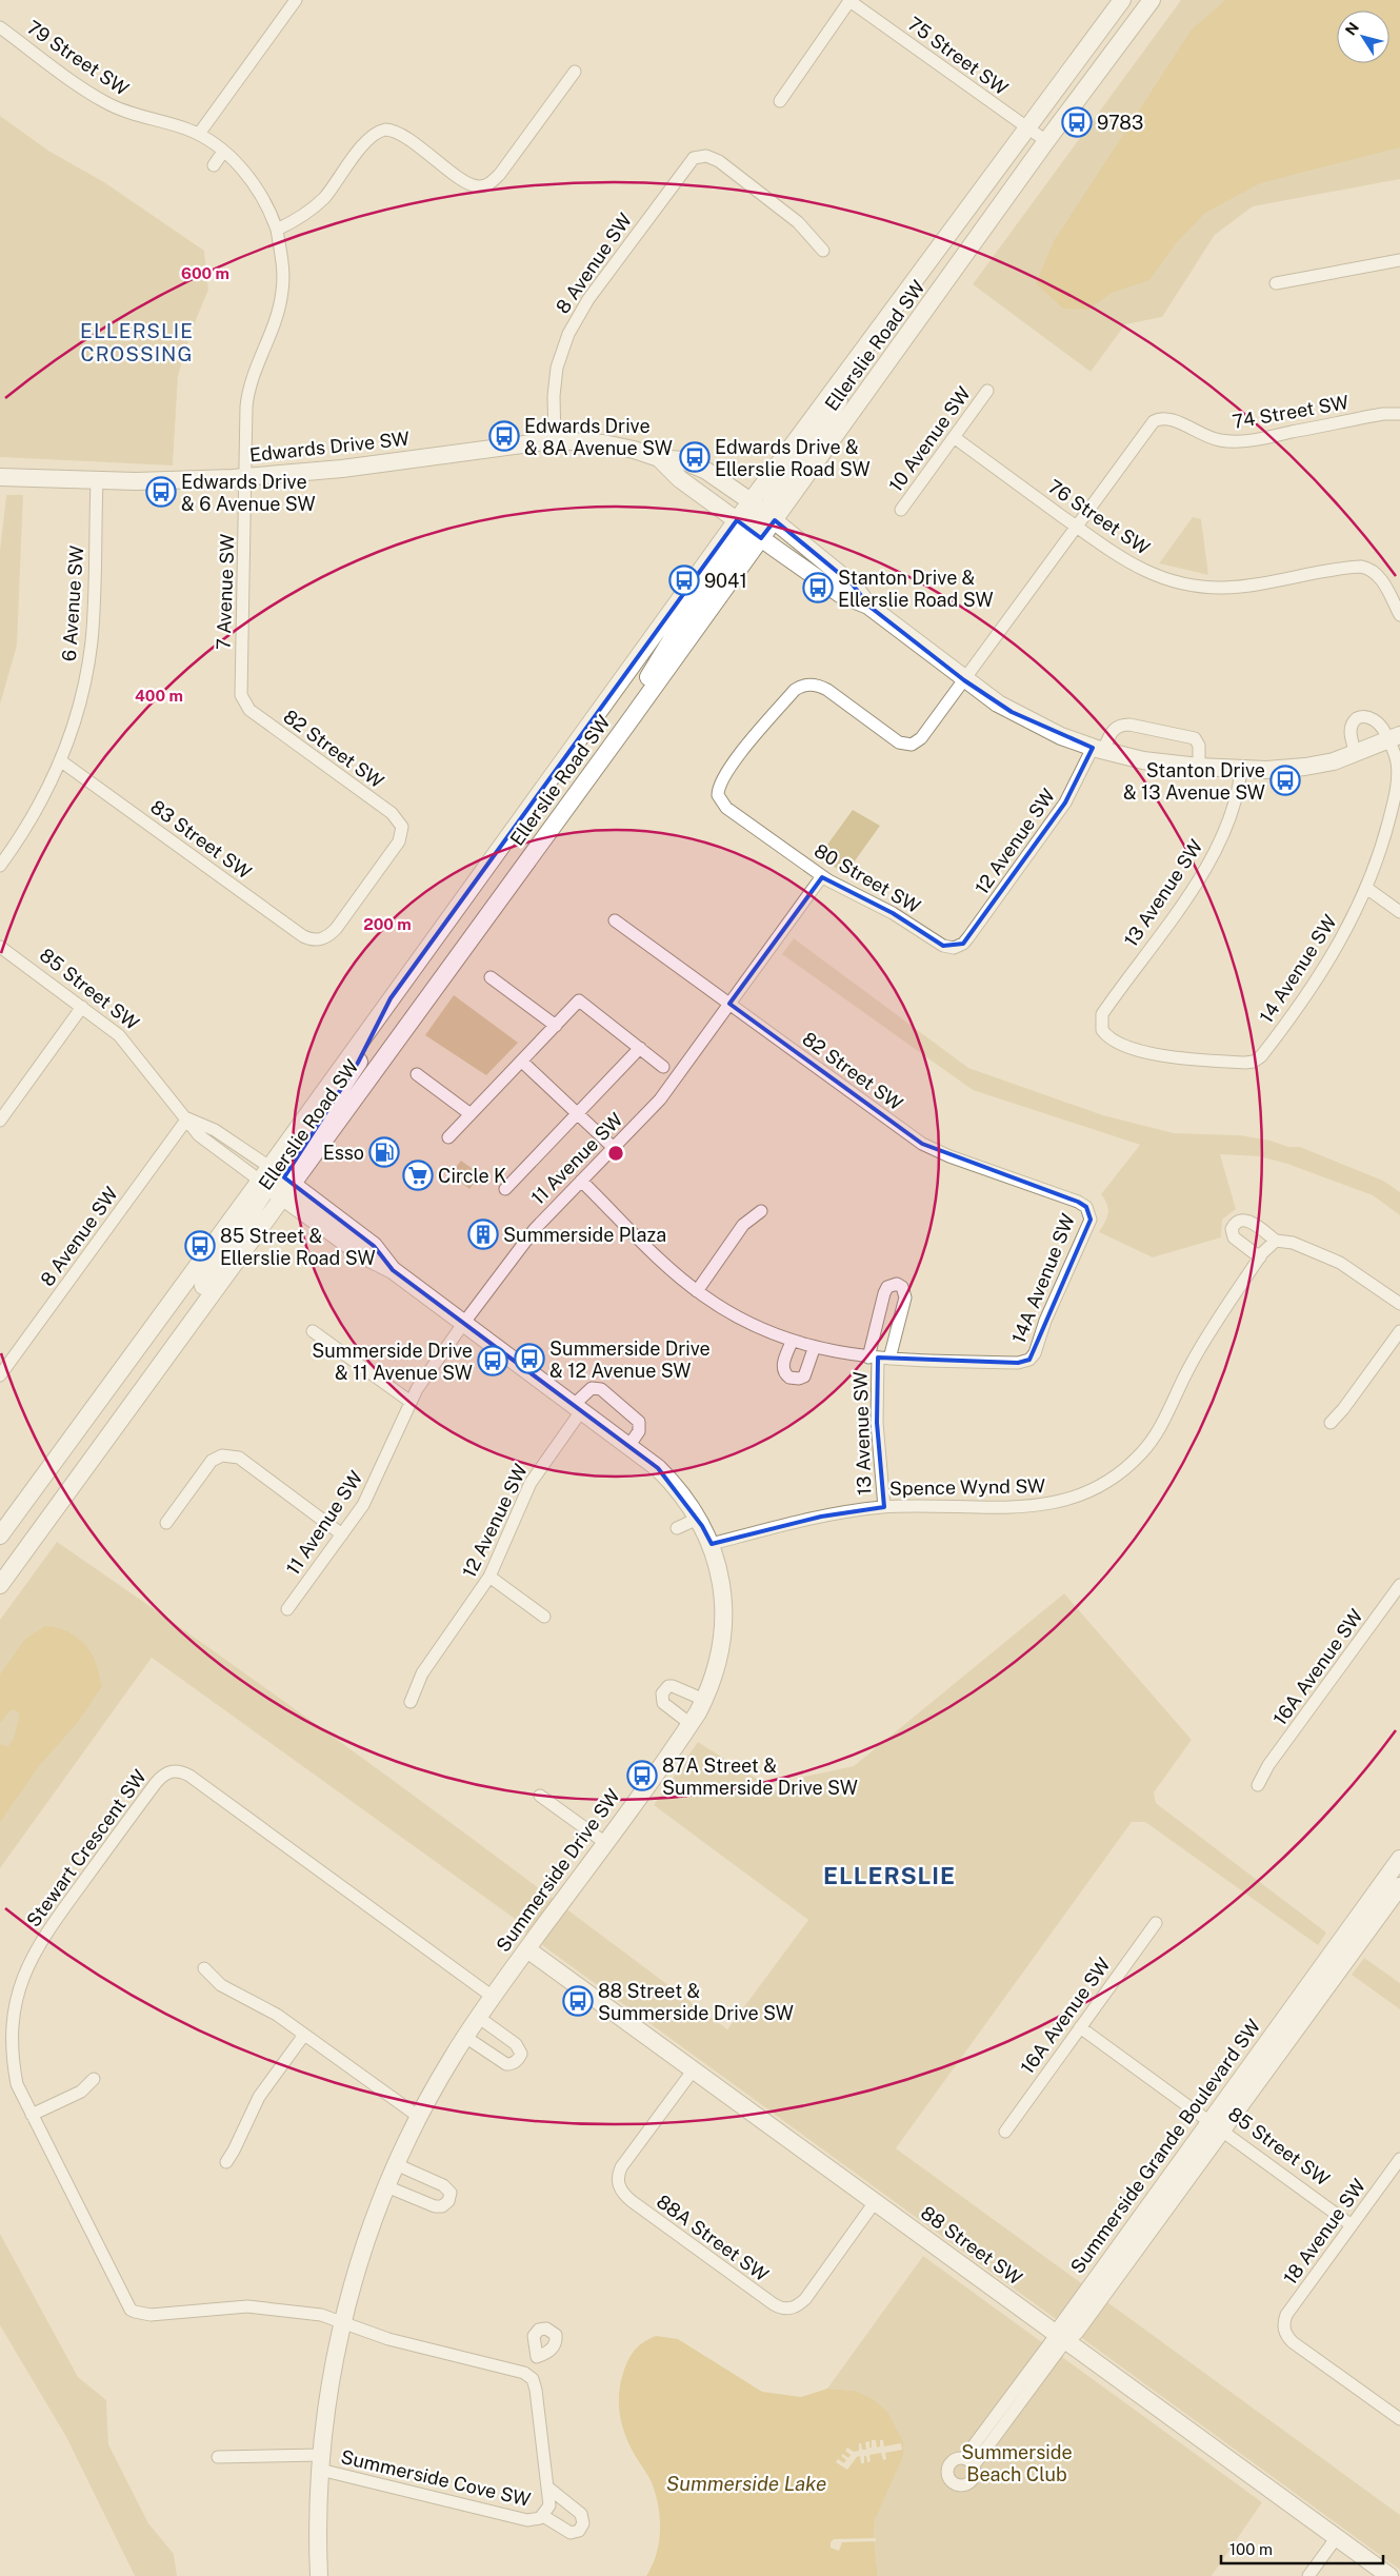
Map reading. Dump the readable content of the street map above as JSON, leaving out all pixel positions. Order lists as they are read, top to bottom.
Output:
{
  "streets": {
    "street": [
      "75 Street SW",
      "79 Street SW",
      "8 Avenue SW",
      "Ellerslie Road SW",
      "74 Street SW",
      "10 Avenue SW",
      "Edwards Drive SW",
      "76 Street SW",
      "7 Avenue SW",
      "6 Avenue SW",
      "82 Street SW",
      "83 Street SW",
      "12 Avenue SW",
      "80 Street SW",
      "13 Avenue SW",
      "14 Avenue SW",
      "85 Street SW",
      "11 Avenue SW",
      "14A Avenue SW",
      "Spence Wynd SW",
      "16A Avenue SW",
      "Stewart Crescent SW",
      "Summerside Drive SW",
      "Summerside Grande Boulevard SW",
      "18 Avenue SW",
      "88A Street SW",
      "88 Street SW",
      "Summerside Cove SW"
    ]
  },
  "crossings": [
    ["75 Street SW", "Ellerslie Road SW"],
    ["79 Street SW", "7 Avenue SW"],
    ["8 Avenue SW", "Edwards Drive SW"],
    ["8 Avenue SW", "85 Street SW"],
    ["Ellerslie Road SW", "Edwards Drive SW"],
    ["Ellerslie Road SW", "85 Street SW"],
    ["Ellerslie Road SW", "Summerside Drive SW"],
    ["74 Street SW", "76 Street SW"],
    ["10 Avenue SW", "76 Street SW"],
    ["Edwards Drive SW", "7 Avenue SW"],
    ["Edwards Drive SW", "6 Avenue SW"],
    ["7 Avenue SW", "82 Street SW"],
    ["6 Avenue SW", "83 Street SW"],
    ["82 Street SW", "83 Street SW"],
    ["82 Street SW", "11 Avenue SW"],
    ["82 Street SW", "14A Avenue SW"],
    ["12 Avenue SW", "80 Street SW"],
    ["12 Avenue SW", "Summerside Drive SW"],
    ["80 Street SW", "11 Avenue SW"],
    ["13 Avenue SW", "14 Avenue SW"],
    ["13 Avenue SW", "14A Avenue SW"],
    ["13 Avenue SW", "Spence Wynd SW"],
    ["85 Street SW", "16A Avenue SW"],
    ["85 Street SW", "Summerside Drive SW"],
    ["85 Street SW", "Summerside Grande Boulevard SW"],
    ["85 Street SW", "18 Avenue SW"],
    ["11 Avenue SW", "Summerside Drive SW"],
    ["Spence Wynd SW", "Summerside Drive SW"],
    ["Stewart Crescent SW", "Summerside Drive SW"],
    ["Summerside Drive SW", "88 Street SW"],
    ["Summerside Drive SW", "Summerside Cove SW"],
    ["Summerside Grande Boulevard SW", "88 Street SW"],
    ["88A Street SW", "88 Street SW"]
  ],
  "districts": ["ELLERSLIE CROSSING", "ELLERSLIE"],
  "water": ["Summerside Lake"],
  "parks": ["Summerside Beach Club"],
  "places": {
    "bus stop": [
      "9783",
      "Edwards Drive & 8A Avenue SW",
      "Edwards Drive & Ellerslie Road SW",
      "Edwards Drive & 6 Avenue SW",
      "9041",
      "Stanton Drive & Ellerslie Road SW",
      "Stanton Drive & 13 Avenue SW",
      "85 Street & Ellerslie Road SW",
      "Summerside Drive & 12 Avenue SW",
      "Summerside Drive & 11 Avenue SW",
      "87A Street & Summerside Drive SW",
      "88 Street & Summerside Drive SW"
    ],
    "fuel station": ["Esso"],
    "supermarket": ["Circle K"],
    "building": ["Summerside Plaza"]
  },
  "scale_bar": "100 m",
  "north": "top left",
  "rings": ["600 m", "400 m", "200 m"]
}
